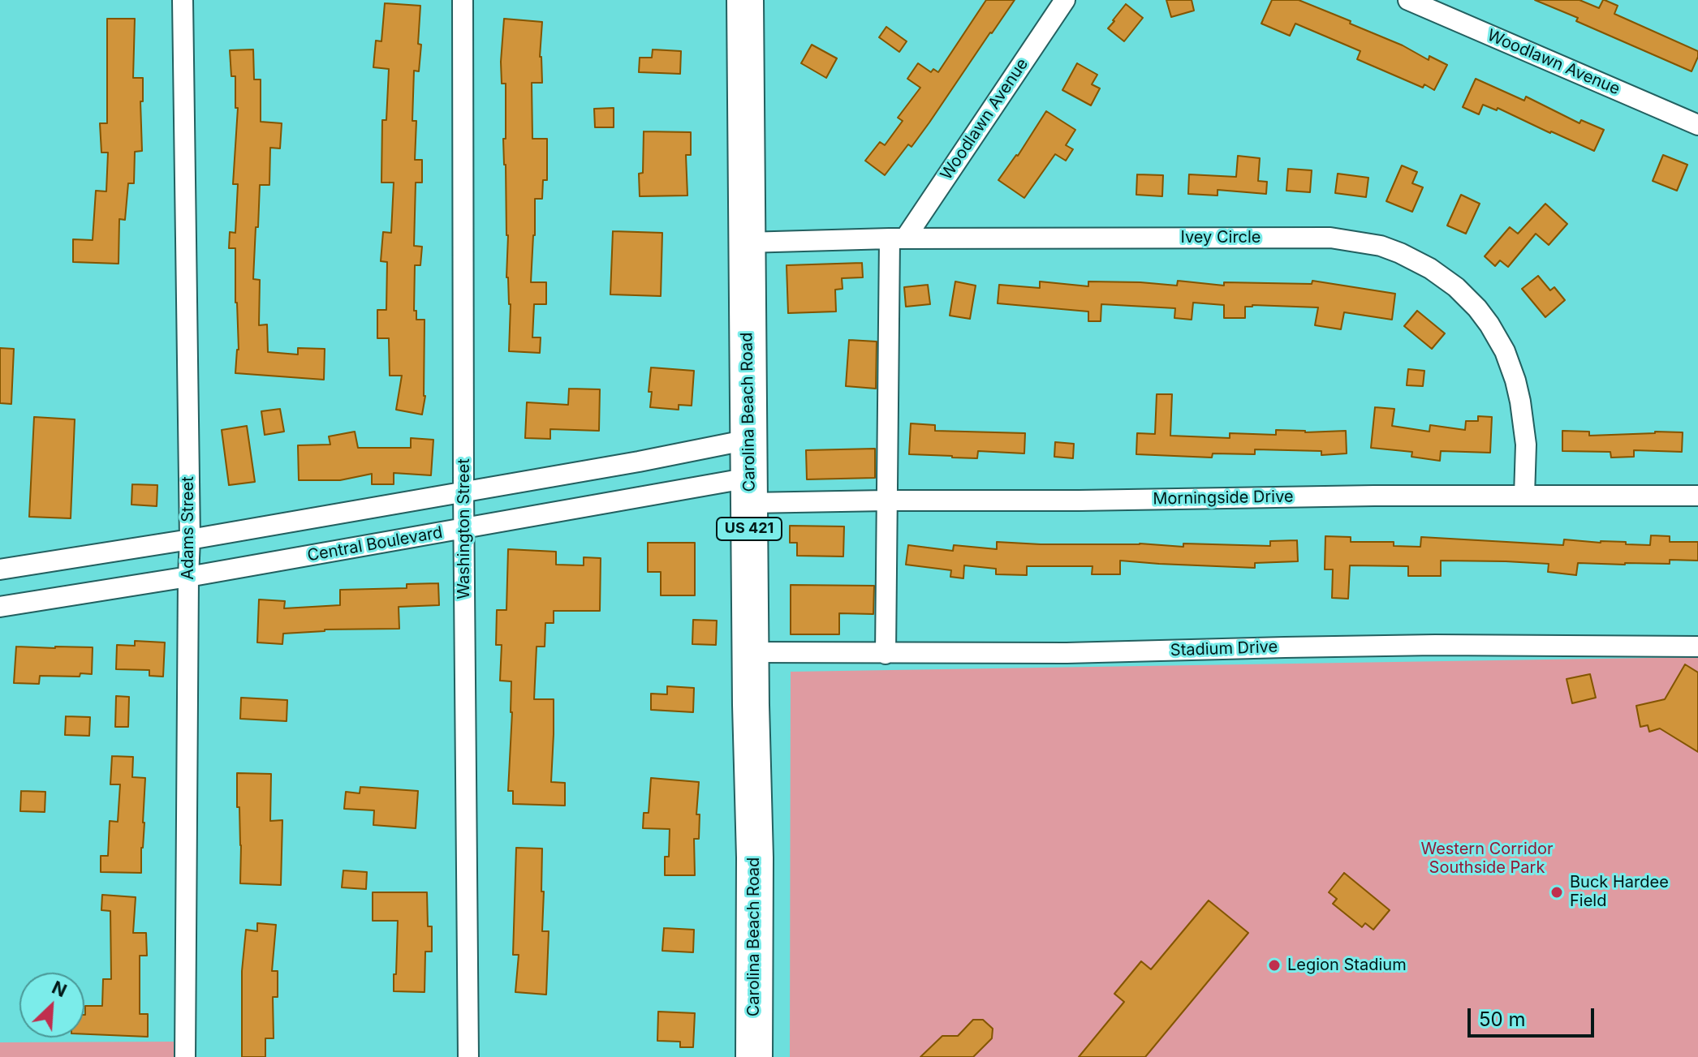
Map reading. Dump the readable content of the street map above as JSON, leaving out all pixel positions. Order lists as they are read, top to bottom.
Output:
{
  "streets": {
    "highway": ["Carolina Beach Road", "US 421"],
    "street": [
      "Woodlawn Avenue",
      "Ivey Circle",
      "Morningside Drive",
      "Adams Street",
      "Washington Street",
      "Central Boulevard",
      "Stadium Drive"
    ]
  },
  "crossings": [
    ["Woodlawn Avenue", "Ivey Circle"],
    ["Ivey Circle", "Carolina Beach Road"],
    ["Ivey Circle", "Morningside Drive"],
    ["Carolina Beach Road", "Morningside Drive"],
    ["Carolina Beach Road", "Central Boulevard"],
    ["Carolina Beach Road", "Stadium Drive"],
    ["Morningside Drive", "Central Boulevard"],
    ["Adams Street", "Central Boulevard"],
    ["Washington Street", "Central Boulevard"]
  ],
  "parks": ["Western Corridor Southside Park"],
  "places": ["Buck Hardee Field", "Legion Stadium"],
  "scale_bar": "50 m",
  "north": "top right"
}
